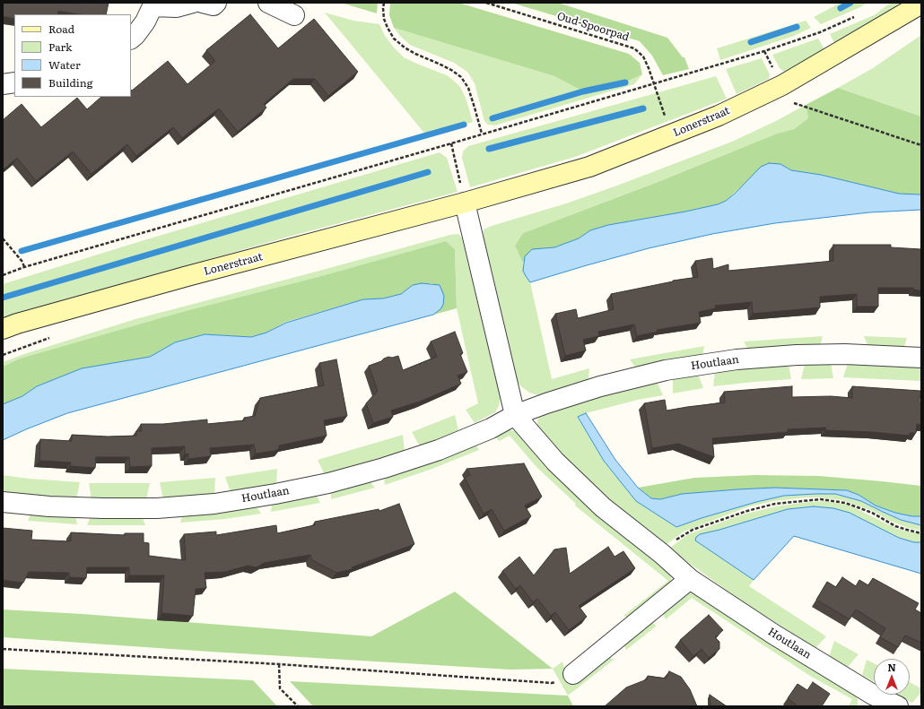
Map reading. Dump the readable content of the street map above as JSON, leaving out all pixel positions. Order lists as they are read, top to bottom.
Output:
{
  "streets": {
    "street": ["Lonerstraat", "Houtlaan"],
    "path": ["Oud-Spoorpad"]
  },
  "crossings": [
    ["Oud-Spoorpad", "Lonerstraat"],
    ["Lonerstraat", "Houtlaan"]
  ],
  "legend": [
    "Road",
    "Park",
    "Water",
    "Building"
  ],
  "north": "top"
}
